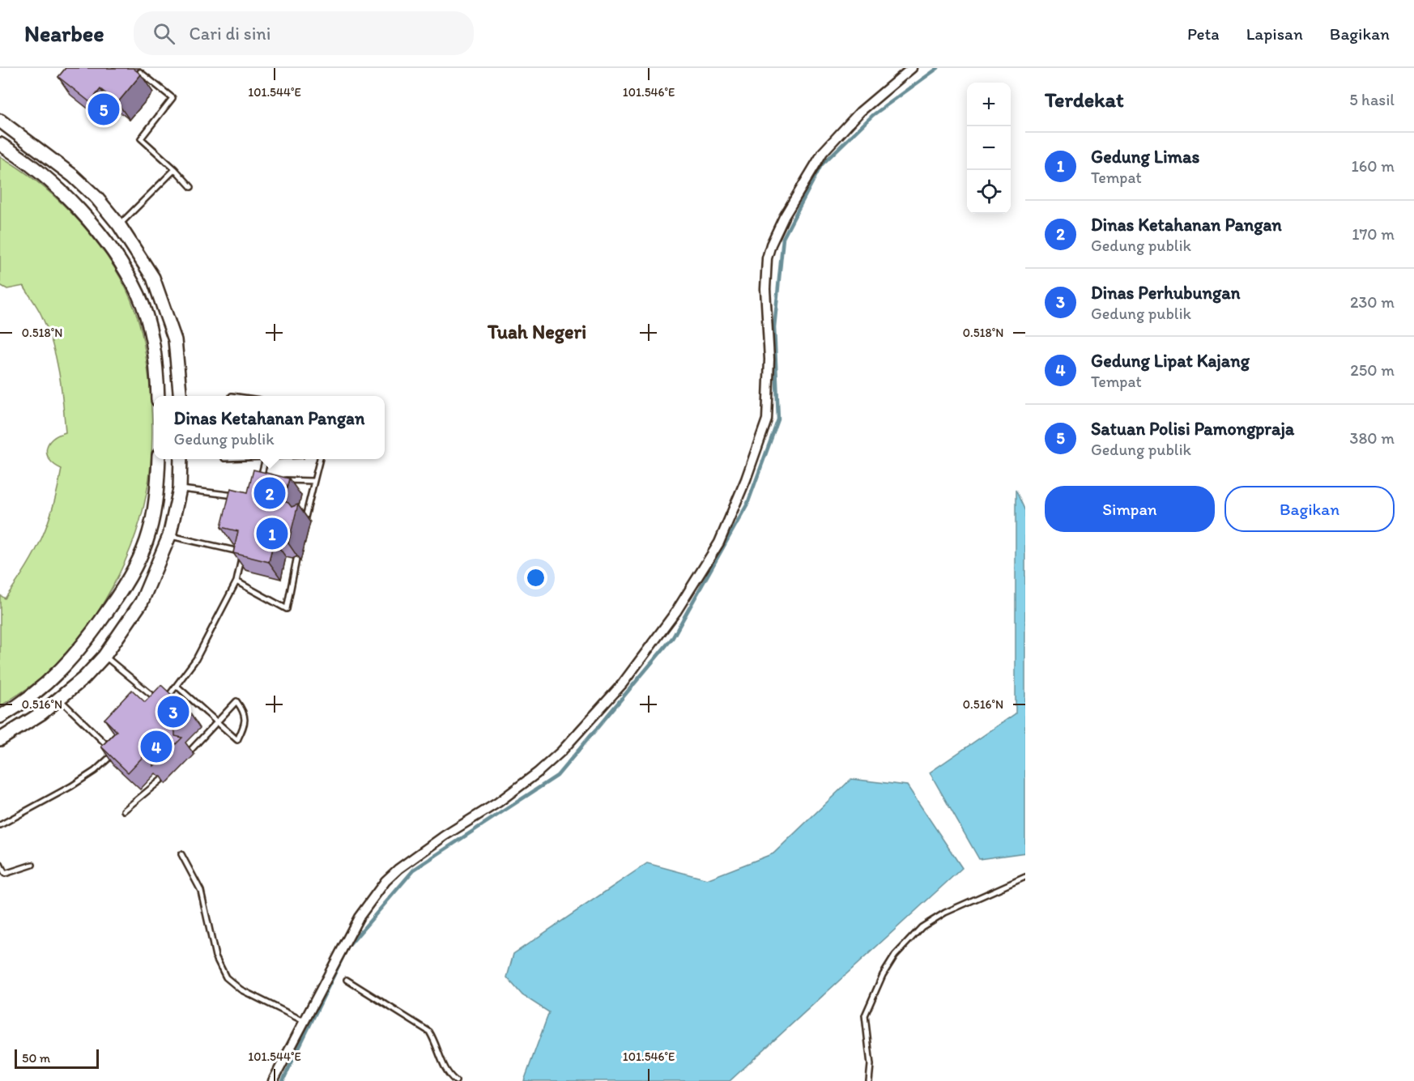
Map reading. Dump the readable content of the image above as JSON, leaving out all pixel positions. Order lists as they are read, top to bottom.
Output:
{
  "districts": ["Tuah Negeri"],
  "scale_bar": "50 m",
  "page": {
    "header": "Nearbee",
    "search": "Cari di sini",
    "nav": ["Peta", "Lapisan", "Bagikan"],
    "heading": ["Terdekat", "5 hasil"],
    "map_buttons": ["+", "−"],
    "pins": [
      "5",
      "2",
      "1",
      "3",
      "4"
    ],
    "list": [
      {
        "mark": "1",
        "name": "Gedung Limas",
        "note": "Tempat",
        "value": "160 m"
      },
      {
        "mark": "2",
        "name": "Dinas Ketahanan Pangan",
        "note": "Gedung publik",
        "value": "170 m"
      },
      {
        "mark": "3",
        "name": "Dinas Perhubungan",
        "note": "Gedung publik",
        "value": "230 m"
      },
      {
        "mark": "4",
        "name": "Gedung Lipat Kajang",
        "note": "Tempat",
        "value": "250 m"
      },
      {
        "mark": "5",
        "name": "Satuan Polisi Pamongpraja",
        "note": "Gedung publik",
        "value": "380 m"
      }
    ],
    "popup": ["Dinas Ketahanan Pangan", "Gedung publik"],
    "buttons": ["Simpan", "Bagikan"],
    "scale": "50 m"
  },
  "coordinates": [
    "101.544°E",
    "101.546°E",
    "0.518°N",
    "0.516°N"
  ]
}
